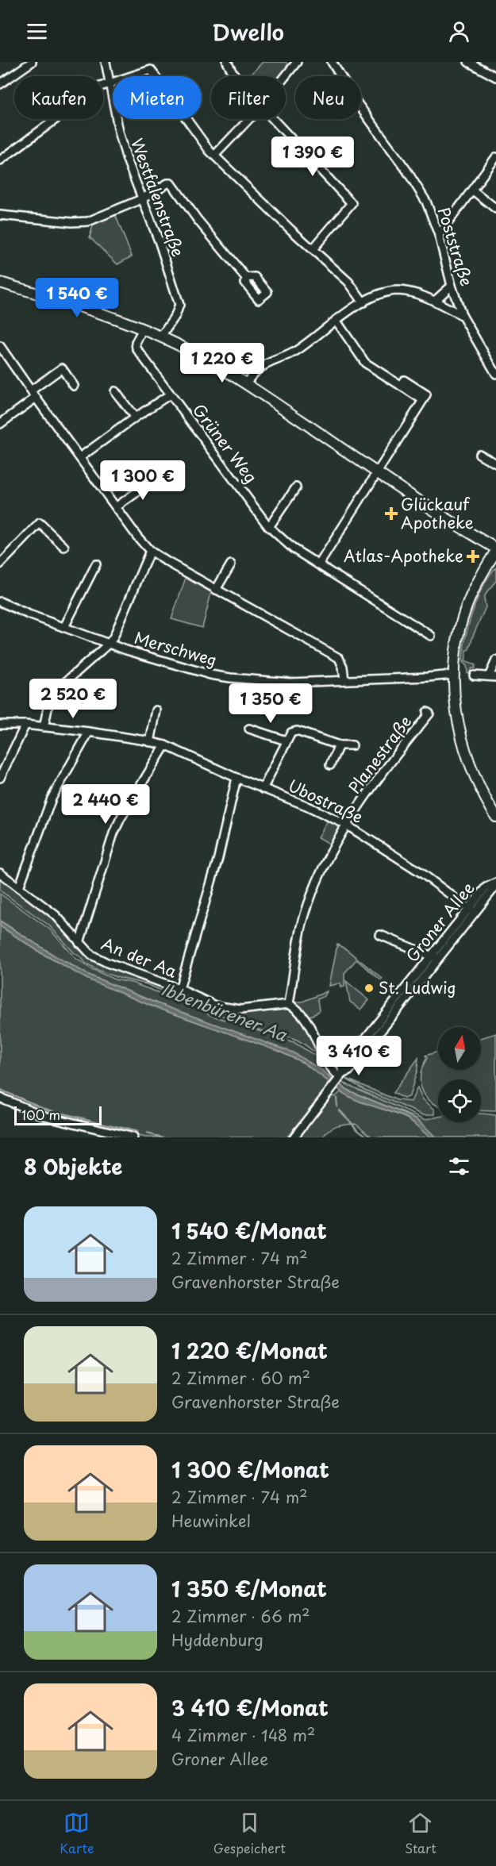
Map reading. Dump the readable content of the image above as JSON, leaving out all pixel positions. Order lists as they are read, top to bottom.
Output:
{
  "streets": {
    "street": [
      "Westfalenstraße",
      "Poststraße",
      "Grüner Weg",
      "Merschweg",
      "Planestraße",
      "Ubostraße",
      "Groner Allee",
      "An der Aa"
    ]
  },
  "crossings": [
    ["Planestraße", "Ubostraße"],
    ["Planestraße", "An der Aa"],
    ["Ubostraße", "Groner Allee"]
  ],
  "water": ["Ibbenbürener Aa"],
  "places": {
    "health": ["Glückauf Apotheke", "Atlas-Apotheke"],
    "other": ["St. Ludwig"]
  },
  "scale_bar": "100 m",
  "north": "top",
  "page": {
    "header": "Dwello",
    "chip": [
      "Kaufen",
      "Mieten",
      "Filter",
      "Neu"
    ],
    "price": [
      "1 390 €",
      "1 540 €",
      "1 220 €",
      "1 300 €",
      "2 520 €",
      "1 350 €",
      "2 440 €",
      "3 410 €"
    ],
    "scale": "100 m",
    "heading": "8 Objekte",
    "list": [
      {
        "name": "1 540 €/Monat",
        "note": "2 Zimmer · 74 m² · Gravenhorster Straße"
      },
      {
        "name": "1 220 €/Monat",
        "note": "2 Zimmer · 60 m² · Gravenhorster Straße"
      },
      {
        "name": "1 300 €/Monat",
        "note": "2 Zimmer · 74 m² · Heuwinkel"
      },
      {
        "name": "1 350 €/Monat",
        "note": "2 Zimmer · 66 m² · Hyddenburg"
      },
      {
        "name": "3 410 €/Monat",
        "note": "4 Zimmer · 148 m² · Groner Allee"
      }
    ],
    "tabs": ["Karte", "Gespeichert", "Start"]
  }
}
